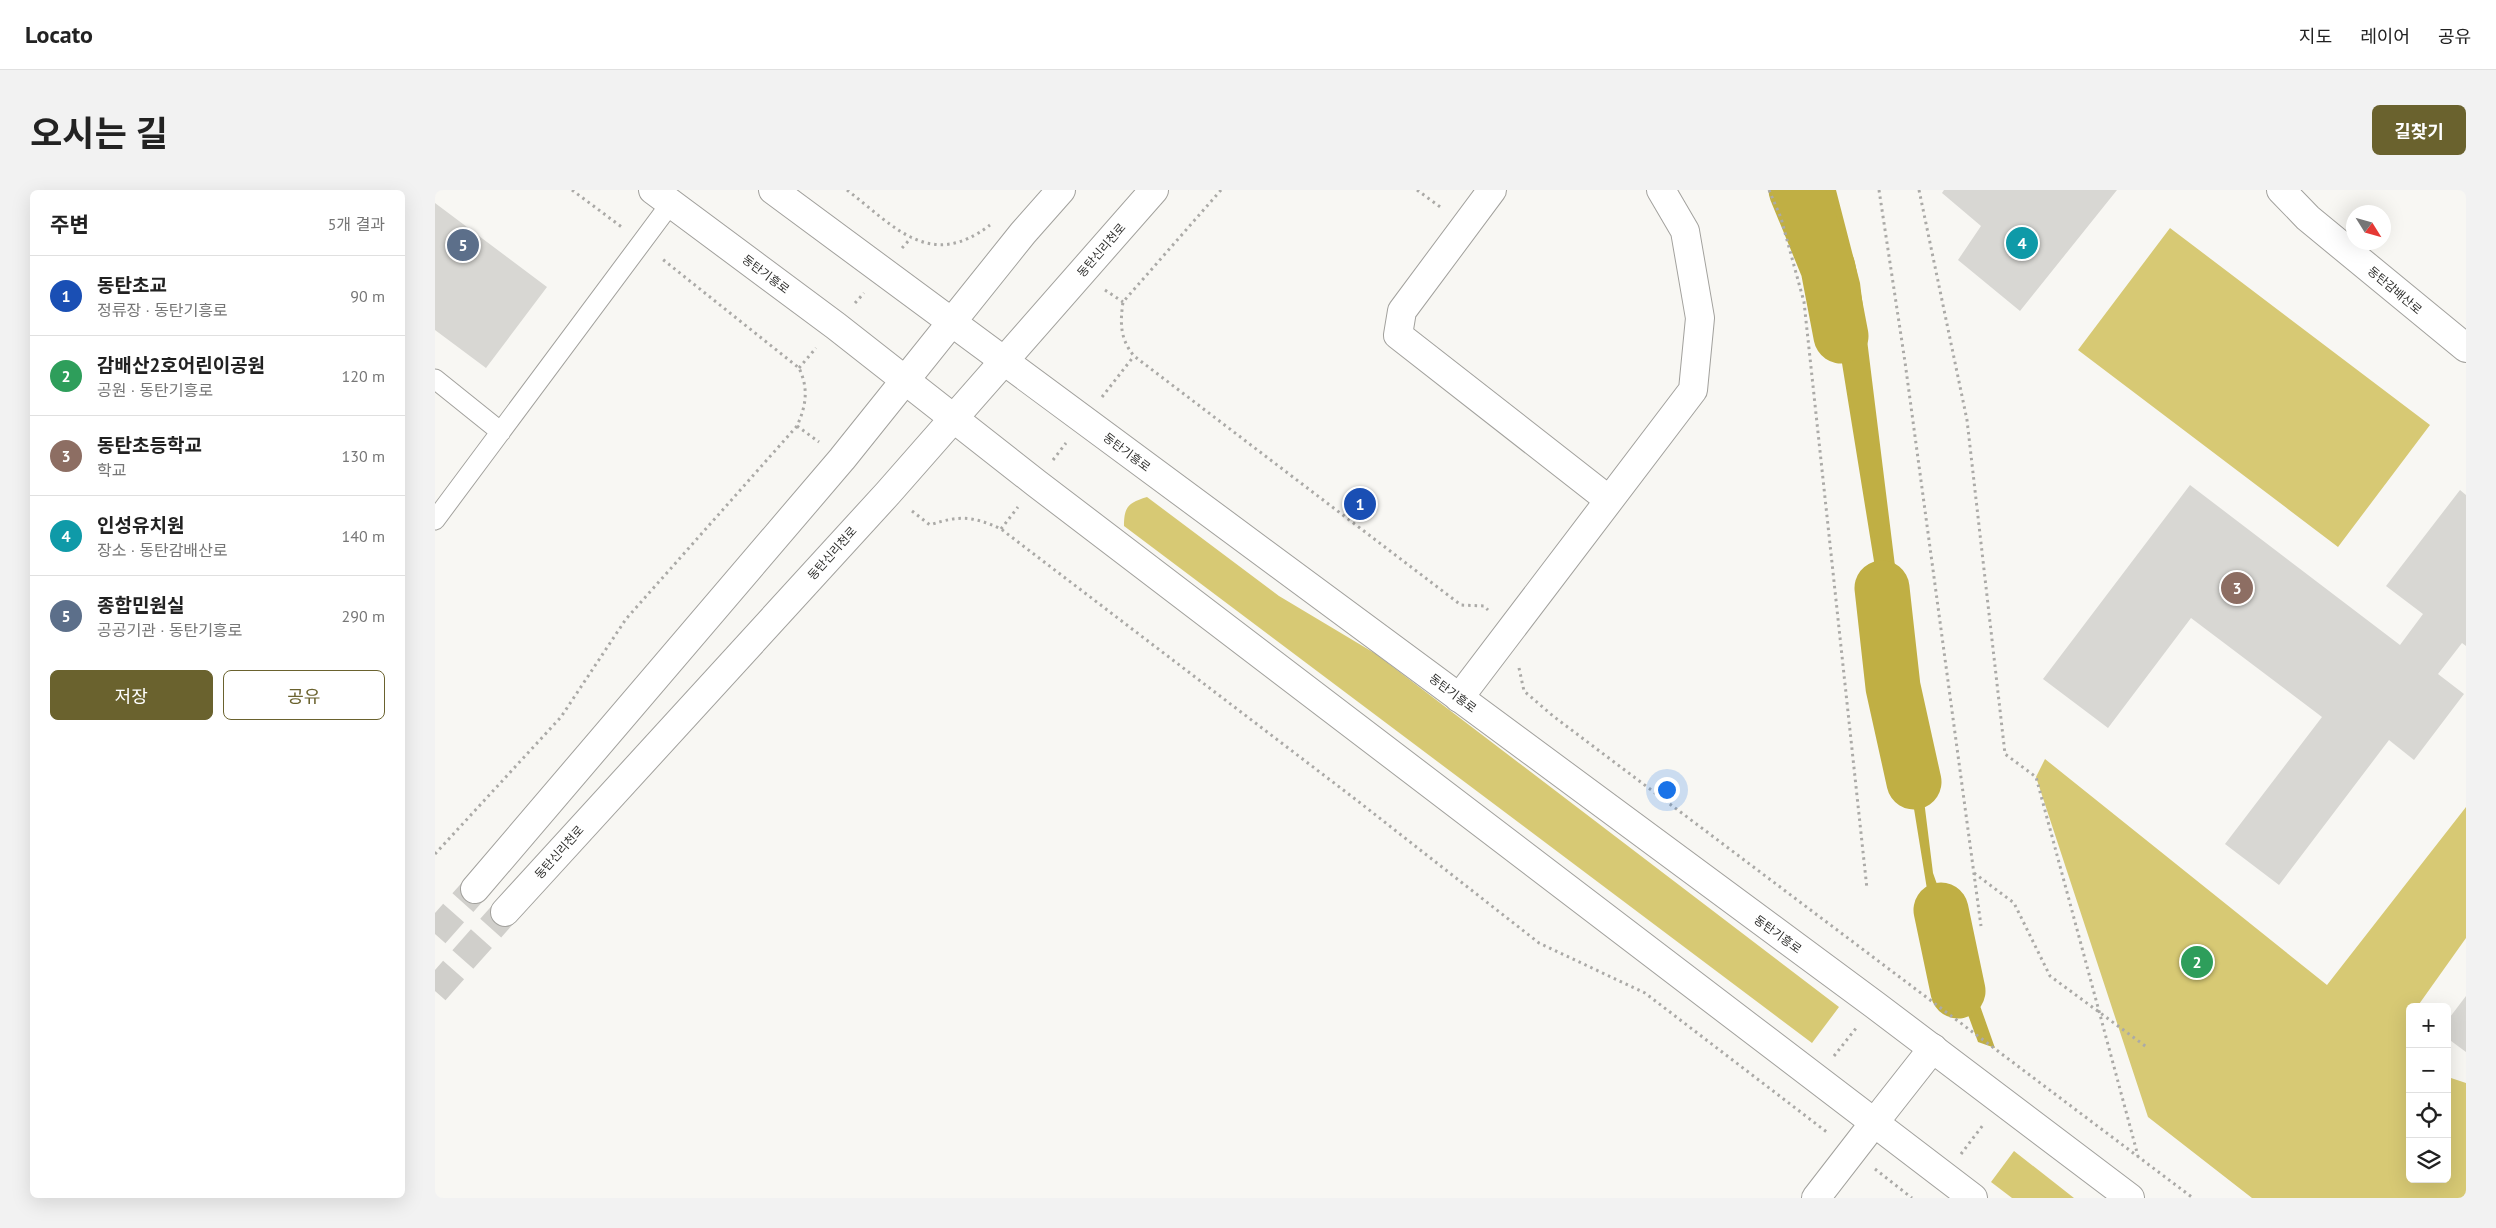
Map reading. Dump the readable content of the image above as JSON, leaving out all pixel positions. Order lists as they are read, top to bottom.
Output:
{
  "streets": {
    "street": ["동탄신리천로", "동탄기흥로", "동탄감배산로"]
  },
  "crossings": [
    ["동탄신리천로", "동탄기흥로"]
  ],
  "north": "bottom right",
  "page": {
    "header": "Locato",
    "nav": ["지도", "레이어", "공유"],
    "title": "오시는 길",
    "buttons": [
      "길찾기",
      ["저장", "공유"]
    ],
    "heading": ["주변", "5개 결과"],
    "pins": [
      "4",
      "5",
      "1",
      "3",
      "2"
    ],
    "list": [
      {
        "mark": "1",
        "name": "동탄초교",
        "note": "정류장 · 동탄기흥로",
        "value": "90 m"
      },
      {
        "mark": "2",
        "name": "감배산2호어린이공원",
        "note": "공원 · 동탄기흥로",
        "value": "120 m"
      },
      {
        "mark": "3",
        "name": "동탄초등학교",
        "note": "학교",
        "value": "130 m"
      },
      {
        "mark": "4",
        "name": "인성유치원",
        "note": "장소 · 동탄감배산로",
        "value": "140 m"
      },
      {
        "mark": "5",
        "name": "종합민원실",
        "note": "공공기관 · 동탄기흥로",
        "value": "290 m"
      }
    ],
    "map_buttons": ["+", "−"]
  }
}
